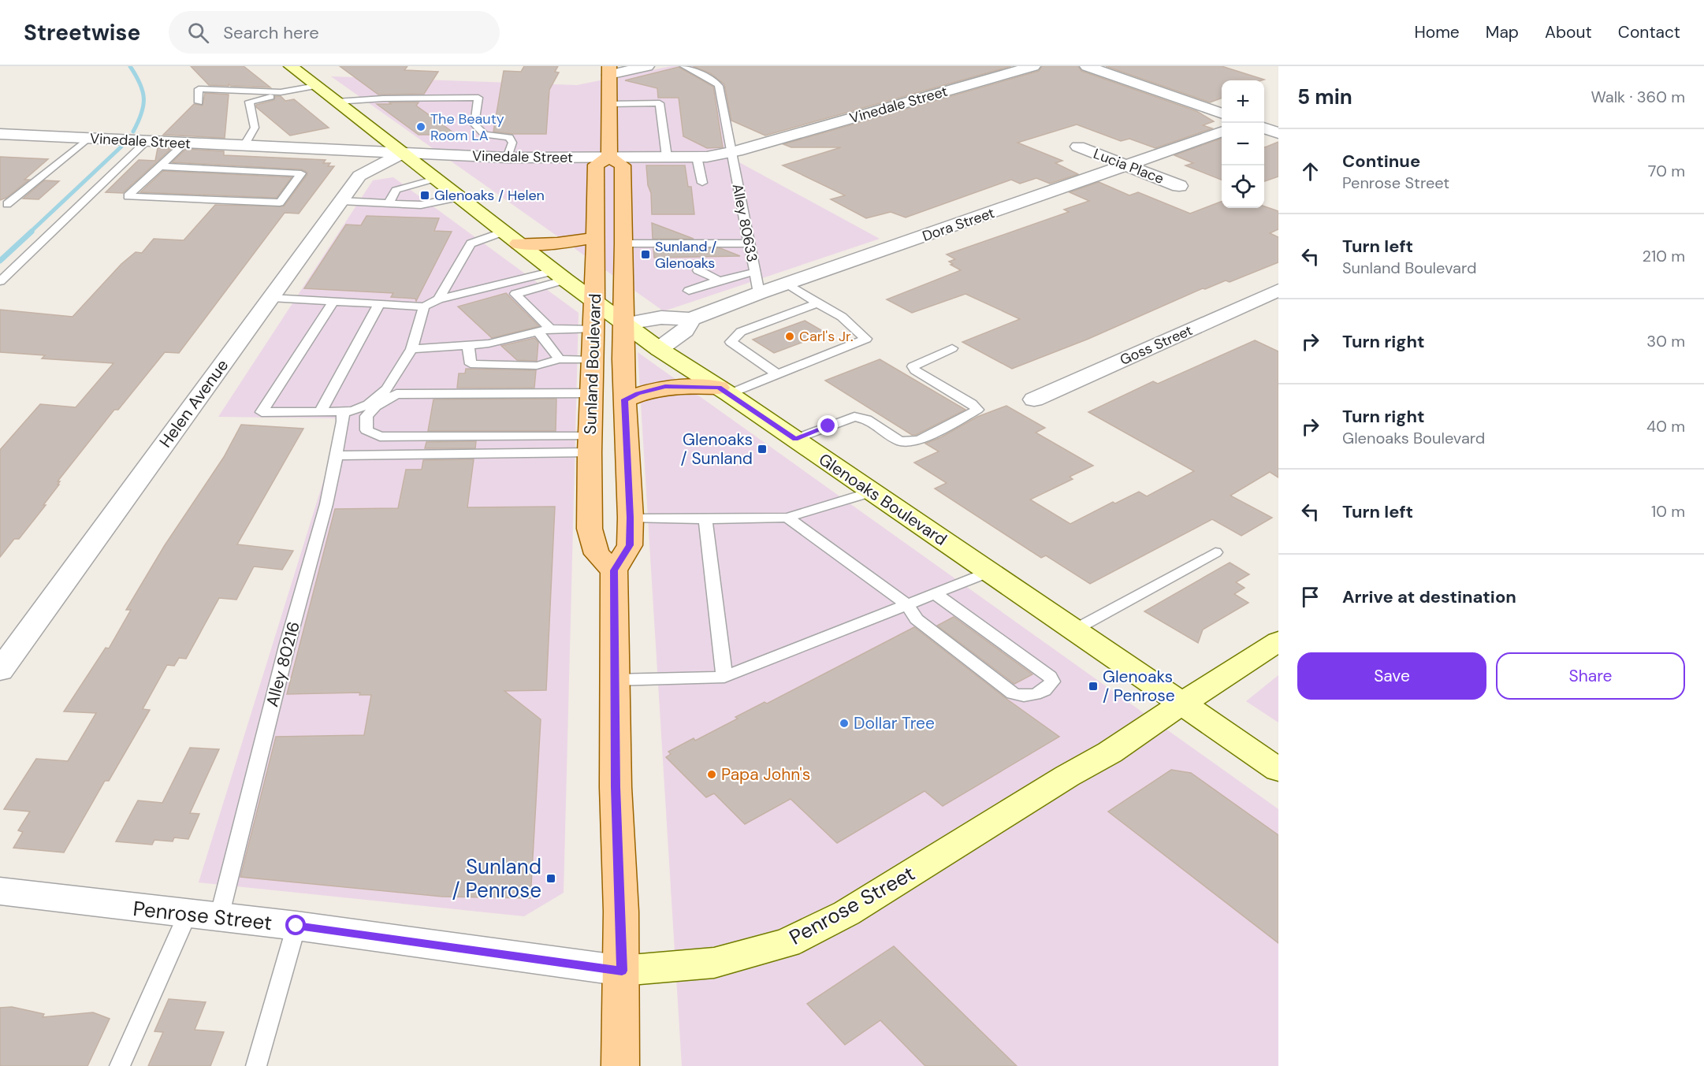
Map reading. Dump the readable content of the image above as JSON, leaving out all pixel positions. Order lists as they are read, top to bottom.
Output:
{
  "streets": {
    "main road": ["Sunland Boulevard", "Glenoaks Boulevard", "Penrose Street"],
    "street": [
      "Vinedale Street",
      "Lucia Place",
      "Dora Street",
      "Goss Street",
      "Helen Avenue"
    ],
    "lane": ["Alley 80633", "Alley 80216"]
  },
  "crossings": [
    ["Vinedale Street", "Alley 80633"],
    ["Vinedale Street", "Sunland Boulevard"],
    ["Vinedale Street", "Helen Avenue"],
    ["Vinedale Street", "Glenoaks Boulevard"],
    ["Lucia Place", "Dora Street"],
    ["Alley 80633", "Dora Street"],
    ["Dora Street", "Sunland Boulevard"],
    ["Dora Street", "Glenoaks Boulevard"],
    ["Sunland Boulevard", "Glenoaks Boulevard"],
    ["Helen Avenue", "Glenoaks Boulevard"],
    ["Glenoaks Boulevard", "Penrose Street"],
    ["Alley 80216", "Penrose Street"]
  ],
  "places": {
    "other": [
      "The Beauty Room LA",
      "Carl's Jr.",
      "Dollar Tree",
      "Papa John's"
    ],
    "transit": [
      "Glenoaks / Helen",
      "Sunland / Glenoaks",
      "Glenoaks / Sunland",
      "Glenoaks / Penrose",
      "Sunland / Penrose"
    ]
  },
  "page": {
    "header": "Streetwise",
    "search": "Search here",
    "nav": [
      "Home",
      "Map",
      "About",
      "Contact"
    ],
    "heading": ["5 min", "Walk · 360 m"],
    "map_buttons": ["+", "−"],
    "list": [
      ["Continue", "Penrose Street", "70 m"],
      ["Turn left", "Sunland Boulevard", "210 m"],
      ["Turn right", "30 m"],
      ["Turn right", "Glenoaks Boulevard", "40 m"],
      ["Turn left", "10 m"],
      "Arrive at destination"
    ],
    "buttons": ["Save", "Share"]
  }
}
